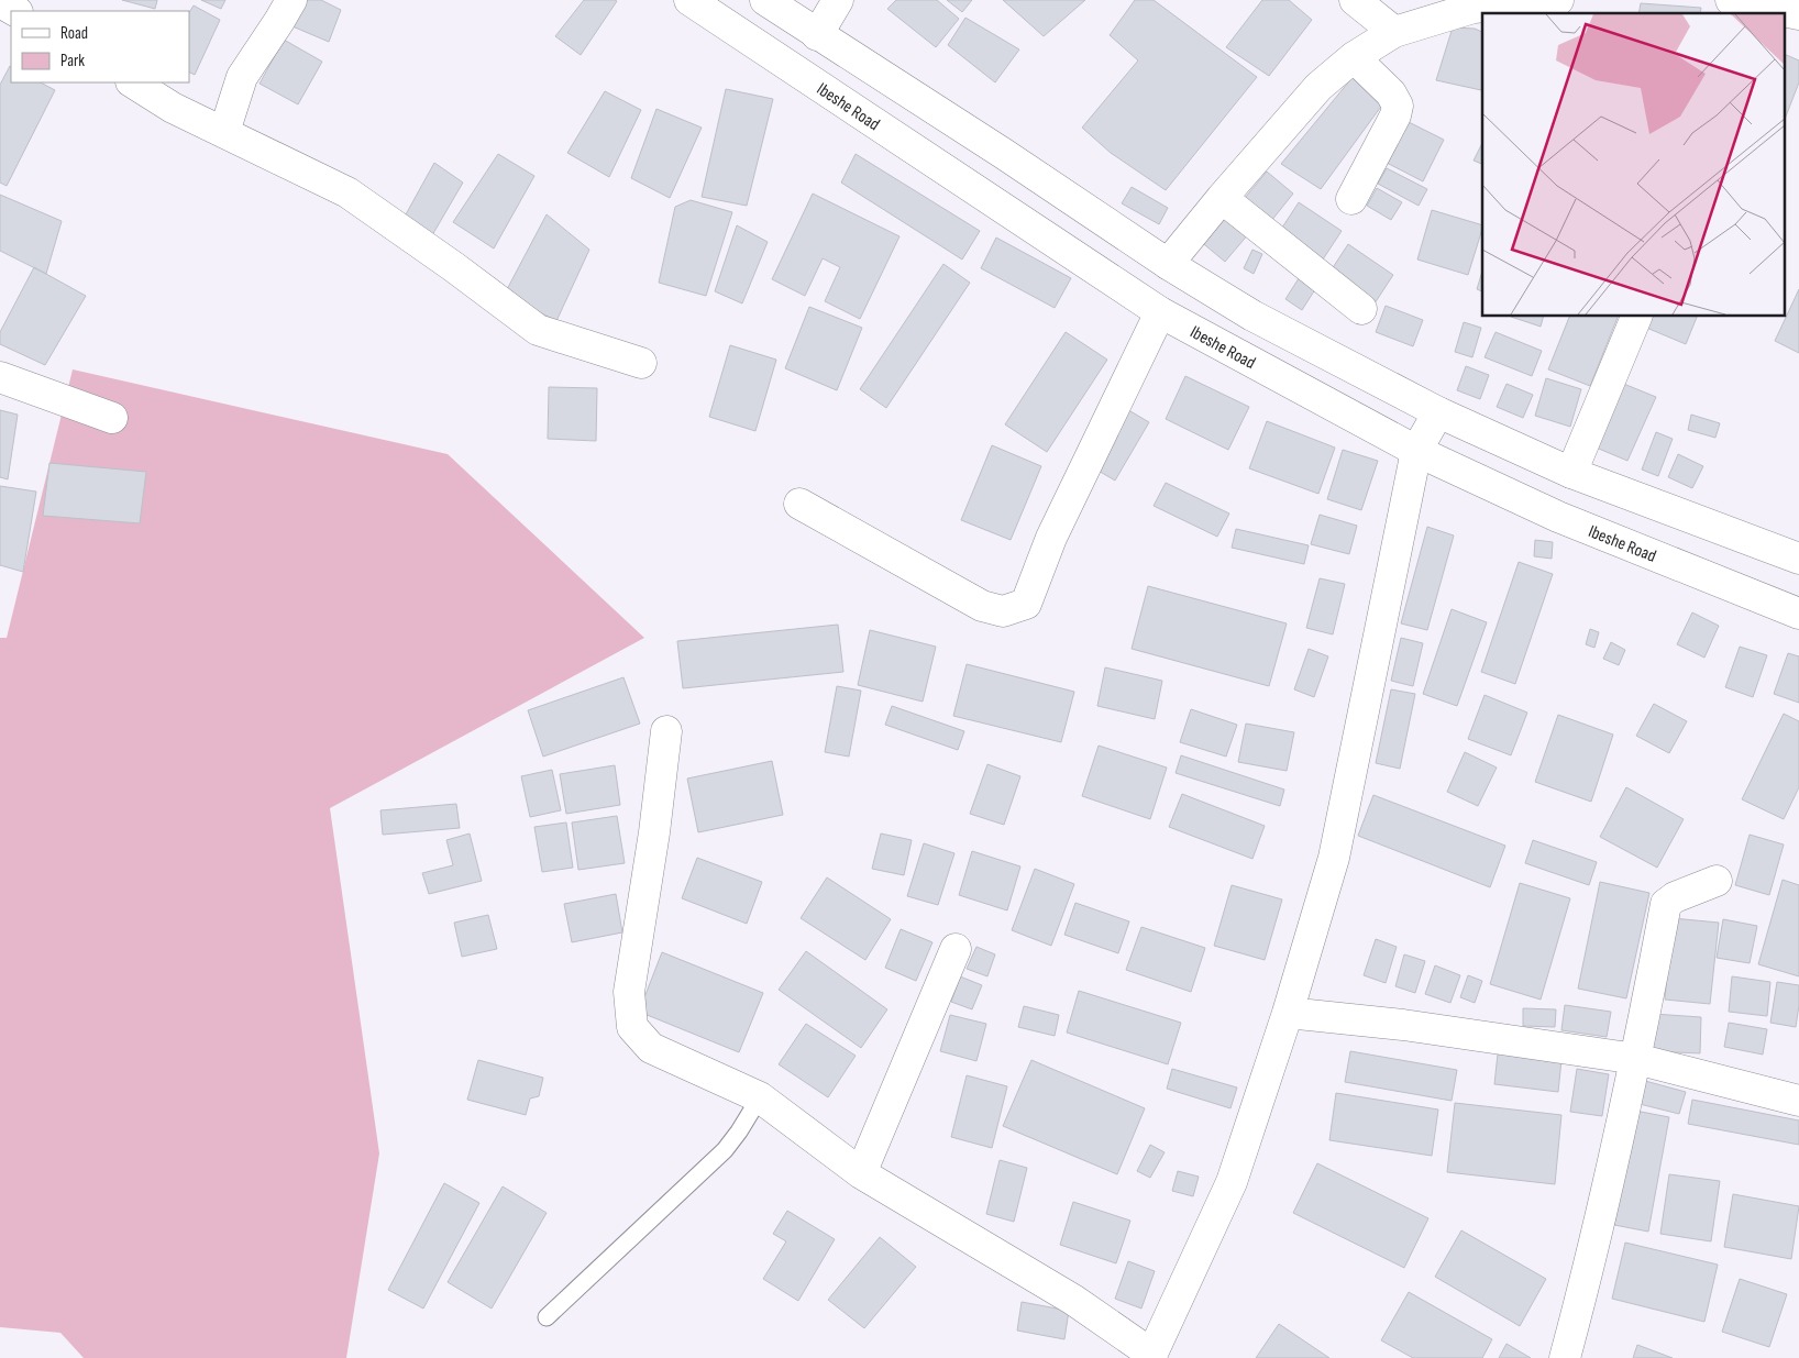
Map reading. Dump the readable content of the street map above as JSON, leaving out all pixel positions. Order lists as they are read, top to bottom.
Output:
{
  "streets": {
    "street": ["Ibeshe Road"]
  },
  "legend": ["Road", "Park"]
}
